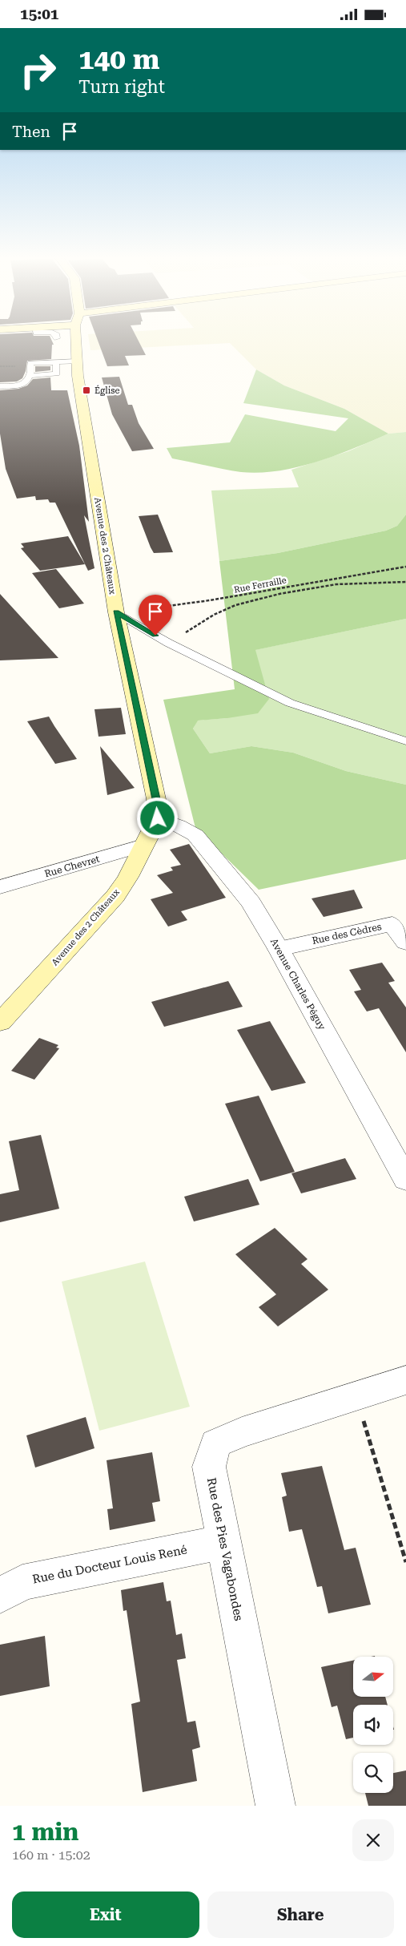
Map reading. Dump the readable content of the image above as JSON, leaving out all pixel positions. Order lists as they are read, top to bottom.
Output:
{
  "streets": {
    "main road": ["Avenue des 2 Châteaux"],
    "street": [
      "Rue Chevret",
      "Rue des Cèdres",
      "Avenue Charles Péguy",
      "Rue des Pies Vagabondes",
      "Rue du Docteur Louis René"
    ],
    "path": ["Rue Ferraille"]
  },
  "crossings": [
    ["Avenue des 2 Châteaux", "Rue Ferraille"],
    ["Avenue des 2 Châteaux", "Rue Chevret"],
    ["Avenue des 2 Châteaux", "Avenue Charles Péguy"],
    ["Rue des Cèdres", "Avenue Charles Péguy"],
    ["Rue des Pies Vagabondes", "Rue du Docteur Louis René"]
  ],
  "places": {
    "transit": ["Église"]
  },
  "north": "right",
  "page": {
    "status": "15:01",
    "turn": ["140 m", "Turn right"],
    "then": "Then",
    "heading": ["1 min", "160 m · 15:02"],
    "buttons": ["Exit", "Share"]
  }
}
